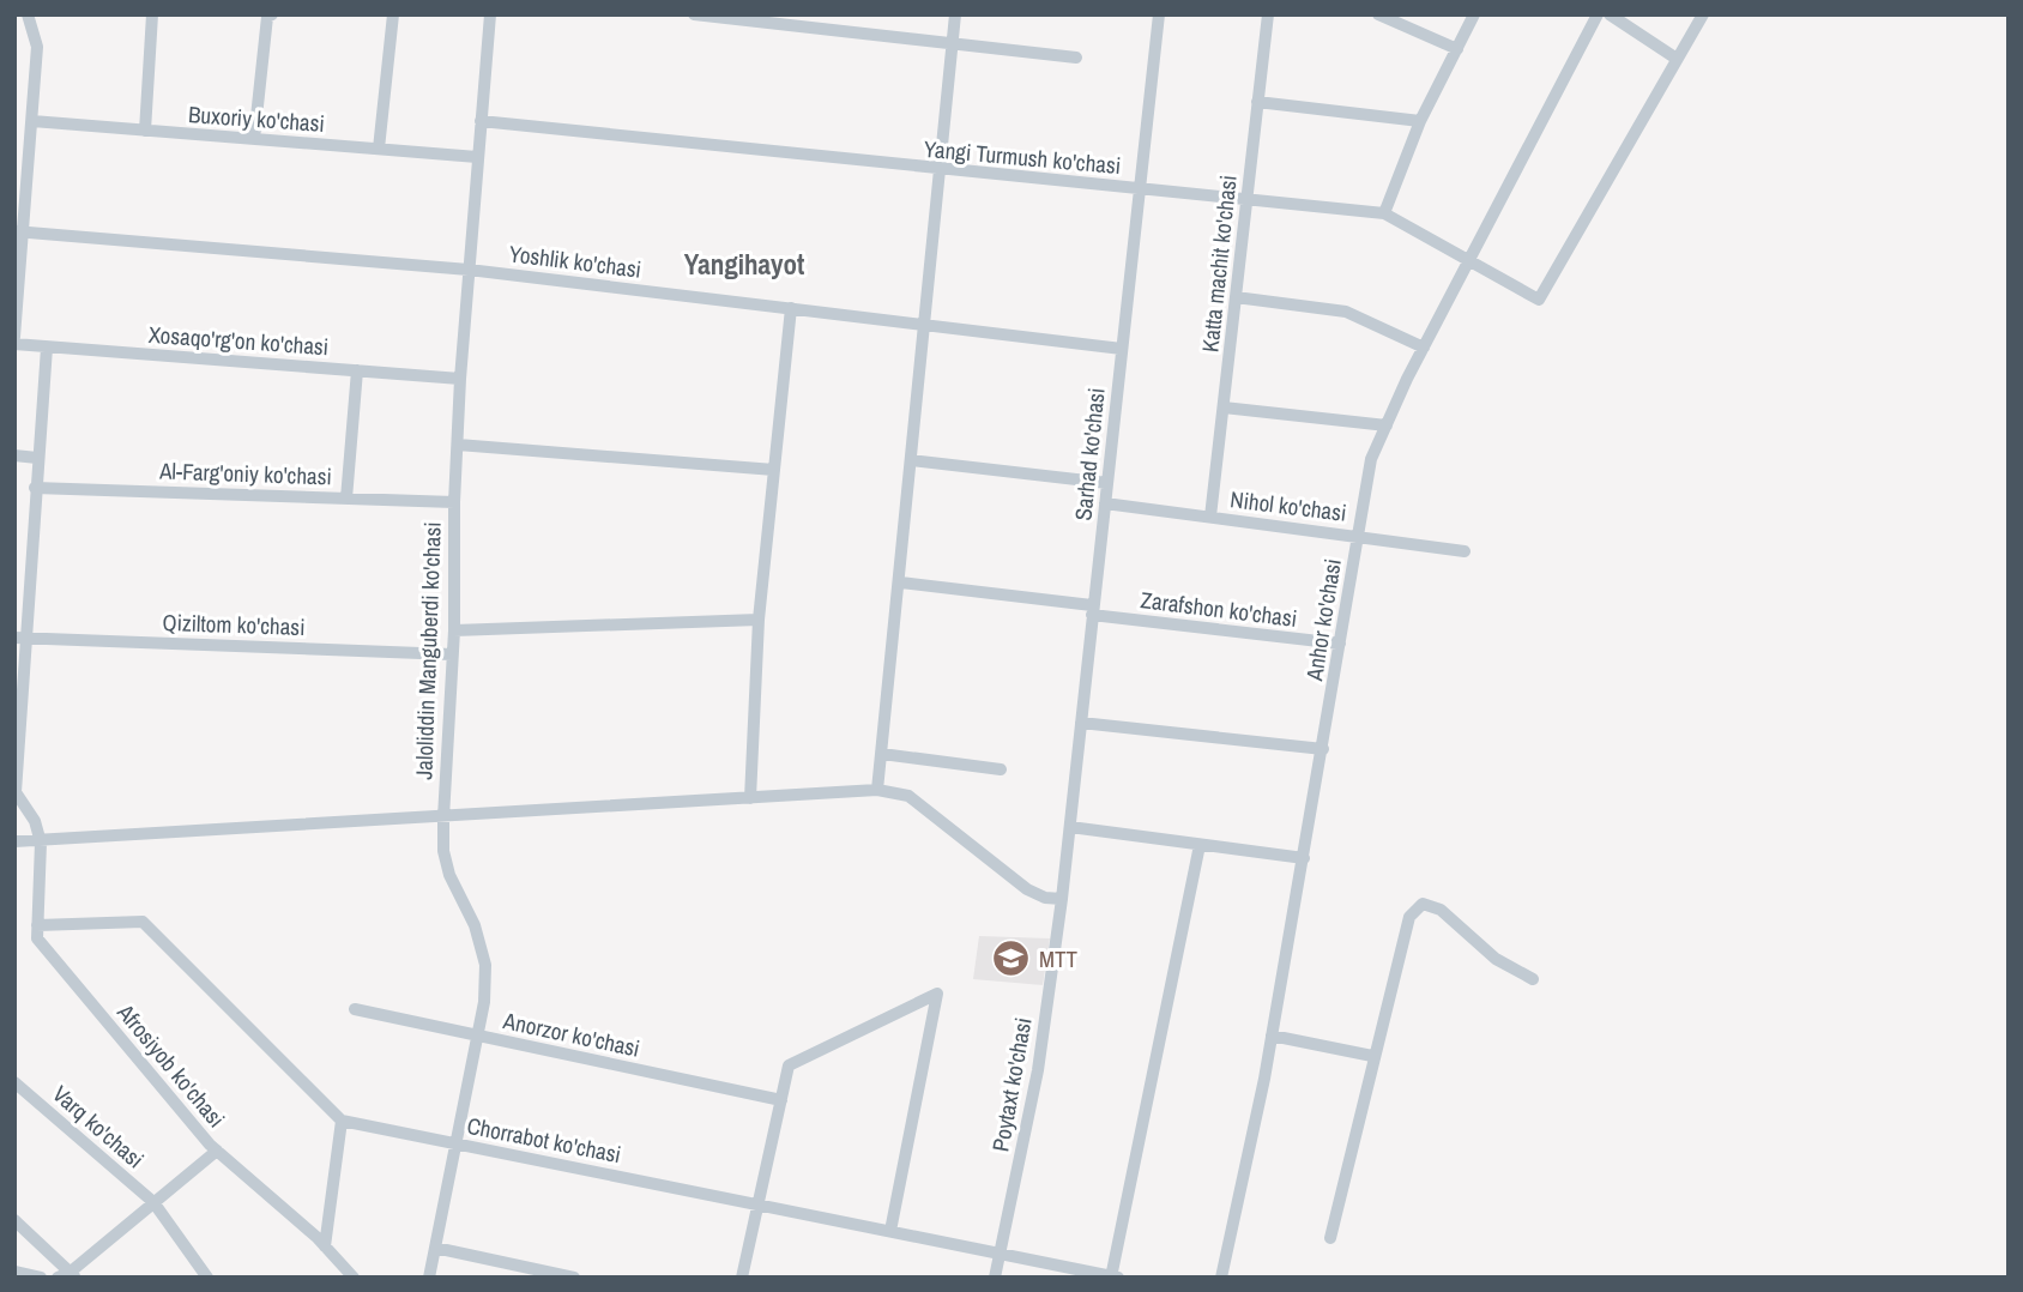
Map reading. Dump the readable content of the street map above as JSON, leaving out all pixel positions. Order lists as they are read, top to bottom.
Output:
{
  "streets": {
    "street": [
      "Buxoriy ko'chasi",
      "Yangi Turmush ko'chasi",
      "Yoshlik ko'chasi",
      "Katta machit ko'chasi",
      "Xosaqo'rg'on ko'chasi",
      "Sarhad ko'chasi",
      "Al-Farg'oniy ko'chasi",
      "Nihol ko'chasi",
      "Zarafshon ko'chasi",
      "Anhor ko'chasi",
      "Qiziltom ko'chasi",
      "Jaloliddin Manguberdi ko'chasi",
      "Anorzor ko'chasi",
      "Afrosiyob ko'chasi",
      "Poytaxt ko'chasi",
      "Varq ko'chasi",
      "Chorrabot ko'chasi"
    ]
  },
  "crossings": [
    ["Buxoriy ko'chasi", "Jaloliddin Manguberdi ko'chasi"],
    ["Yangi Turmush ko'chasi", "Katta machit ko'chasi"],
    ["Yangi Turmush ko'chasi", "Sarhad ko'chasi"],
    ["Yangi Turmush ko'chasi", "Anhor ko'chasi"],
    ["Yangi Turmush ko'chasi", "Jaloliddin Manguberdi ko'chasi"],
    ["Yoshlik ko'chasi", "Sarhad ko'chasi"],
    ["Yoshlik ko'chasi", "Jaloliddin Manguberdi ko'chasi"],
    ["Katta machit ko'chasi", "Nihol ko'chasi"],
    ["Xosaqo'rg'on ko'chasi", "Jaloliddin Manguberdi ko'chasi"],
    ["Sarhad ko'chasi", "Nihol ko'chasi"],
    ["Sarhad ko'chasi", "Zarafshon ko'chasi"],
    ["Sarhad ko'chasi", "Poytaxt ko'chasi"],
    ["Al-Farg'oniy ko'chasi", "Jaloliddin Manguberdi ko'chasi"],
    ["Nihol ko'chasi", "Anhor ko'chasi"],
    ["Zarafshon ko'chasi", "Anhor ko'chasi"],
    ["Qiziltom ko'chasi", "Jaloliddin Manguberdi ko'chasi"],
    ["Jaloliddin Manguberdi ko'chasi", "Anorzor ko'chasi"],
    ["Jaloliddin Manguberdi ko'chasi", "Chorrabot ko'chasi"],
    ["Poytaxt ko'chasi", "Chorrabot ko'chasi"]
  ],
  "districts": ["Yangihayot"],
  "places": {
    "school or university": ["MTT"]
  }
}
